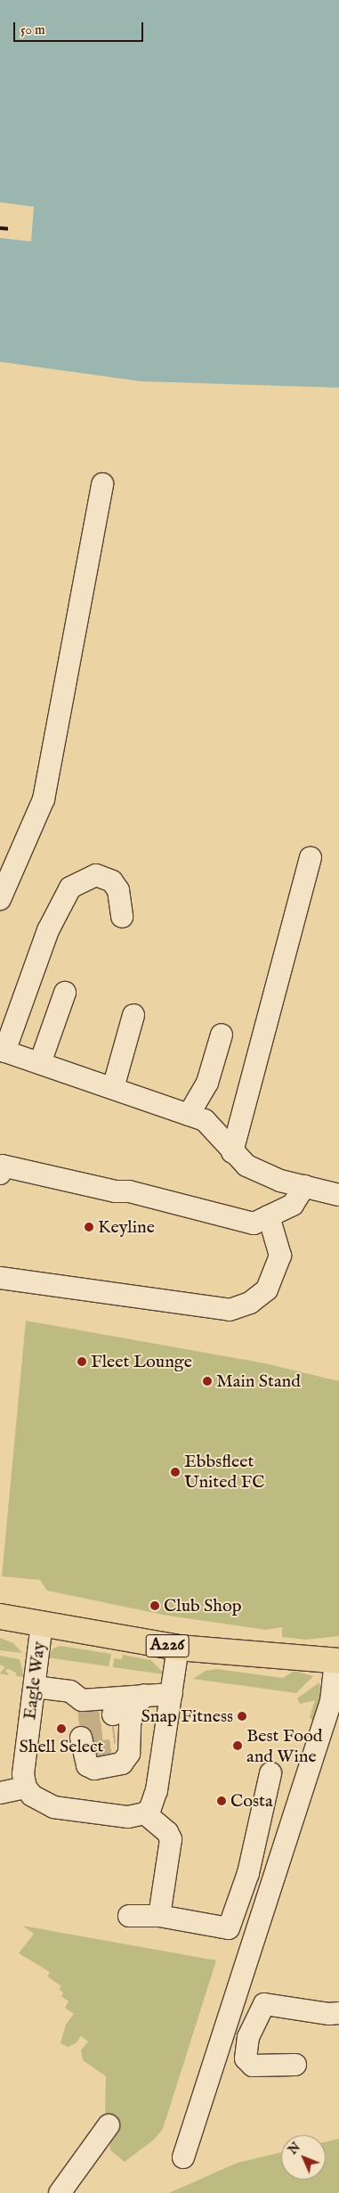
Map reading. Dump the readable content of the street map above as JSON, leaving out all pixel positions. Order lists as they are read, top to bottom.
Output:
{
  "streets": {
    "main road": ["A226"],
    "street": ["Eagle Way"]
  },
  "crossings": [
    ["A226", "Eagle Way"]
  ],
  "places": [
    "Keyline",
    "Fleet Lounge",
    "Main Stand",
    "Ebbsfleet United FC",
    "Club Shop",
    "Snap Fitness",
    "Shell Select",
    "Best Food and Wine",
    "Costa"
  ],
  "scale_bar": "50 m",
  "north": "top left"
}
